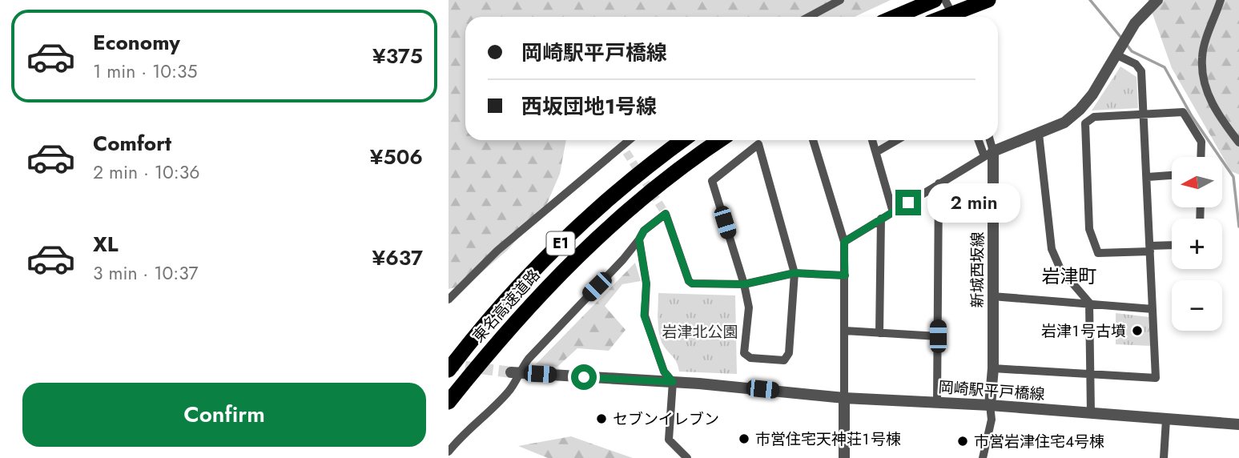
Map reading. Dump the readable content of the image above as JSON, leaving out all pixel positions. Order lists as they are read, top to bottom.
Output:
{
  "streets": {
    "highway": ["E1", "東名高速道路"],
    "street": ["新城西坂線", "岡崎駅平戸橋線"]
  },
  "crossings": [
    ["新城西坂線", "岡崎駅平戸橋線"]
  ],
  "districts": ["岩津町"],
  "parks": ["岩津北公園"],
  "places": [
    "岩津１号古墳",
    "セブンイレブン",
    "市営住宅天神荘１号棟",
    "市営岩津住宅４号棟"
  ],
  "north": "left",
  "page": {
    "list": [
      {
        "name": "Economy",
        "note": "1 min · 10:35",
        "value": "¥375"
      },
      {
        "name": "Comfort",
        "note": "2 min · 10:36",
        "value": "¥506"
      },
      {
        "name": "XL",
        "note": "3 min · 10:37",
        "value": "¥637"
      }
    ],
    "banner": ["岡崎駅平戸橋線", "西坂団地1号線"],
    "map_buttons": ["+", "−"],
    "bubble": "2 min",
    "buttons": "Confirm"
  }
}
